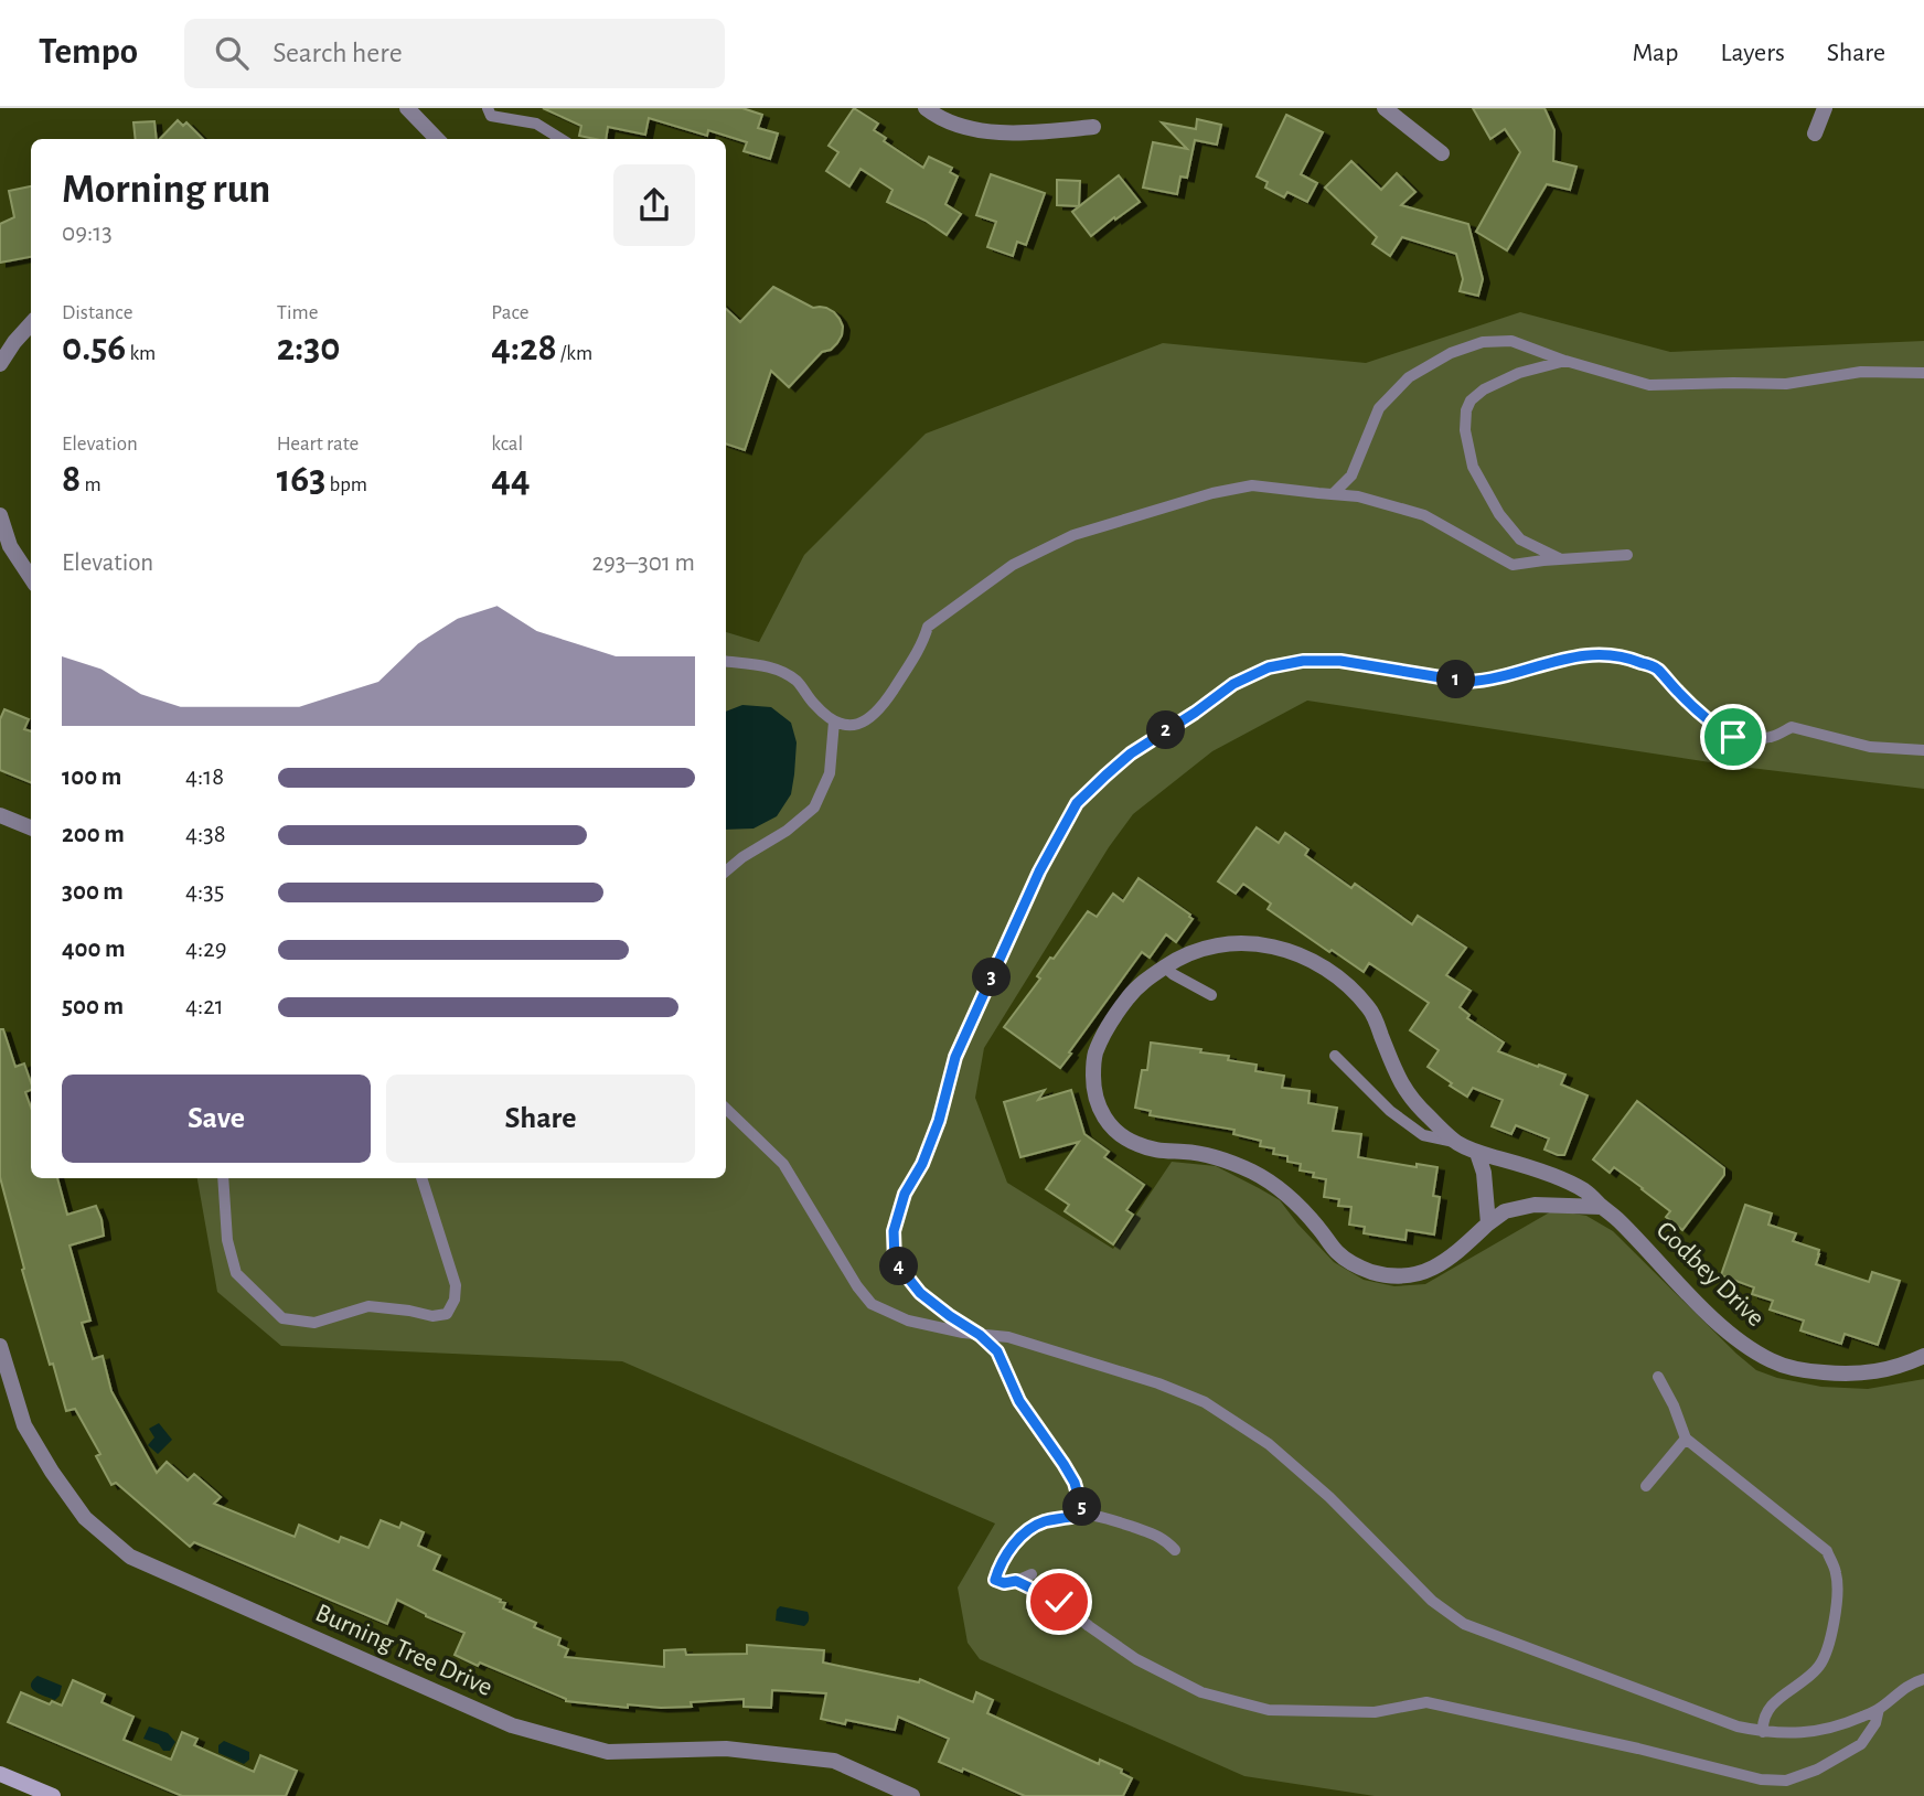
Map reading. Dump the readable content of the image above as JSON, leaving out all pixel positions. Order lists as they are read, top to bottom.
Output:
{
  "streets": {
    "street": ["Godbey Drive", "Burning Tree Drive"]
  },
  "page": {
    "header": "Tempo",
    "search": "Search here",
    "nav": ["Map", "Layers", "Share"],
    "heading": ["Morning run", "09:13"],
    "stats": [
      ["Distance", "0.56 km"],
      ["Time", "2:30"],
      ["Pace", "4:28 /km"],
      ["Elevation", "8 m"],
      ["Heart rate", "163 bpm"],
      ["kcal", "44"]
    ],
    "chart": ["Elevation", "293–301 m"],
    "pins": [
      "1",
      "2",
      "3",
      "4",
      "5"
    ],
    "list": [
      {
        "name": "100 m",
        "note": "4:18"
      },
      {
        "name": "200 m",
        "note": "4:38"
      },
      {
        "name": "300 m",
        "note": "4:35"
      },
      {
        "name": "400 m",
        "note": "4:29"
      },
      {
        "name": "500 m",
        "note": "4:21"
      }
    ],
    "buttons": ["Save", "Share"]
  }
}
